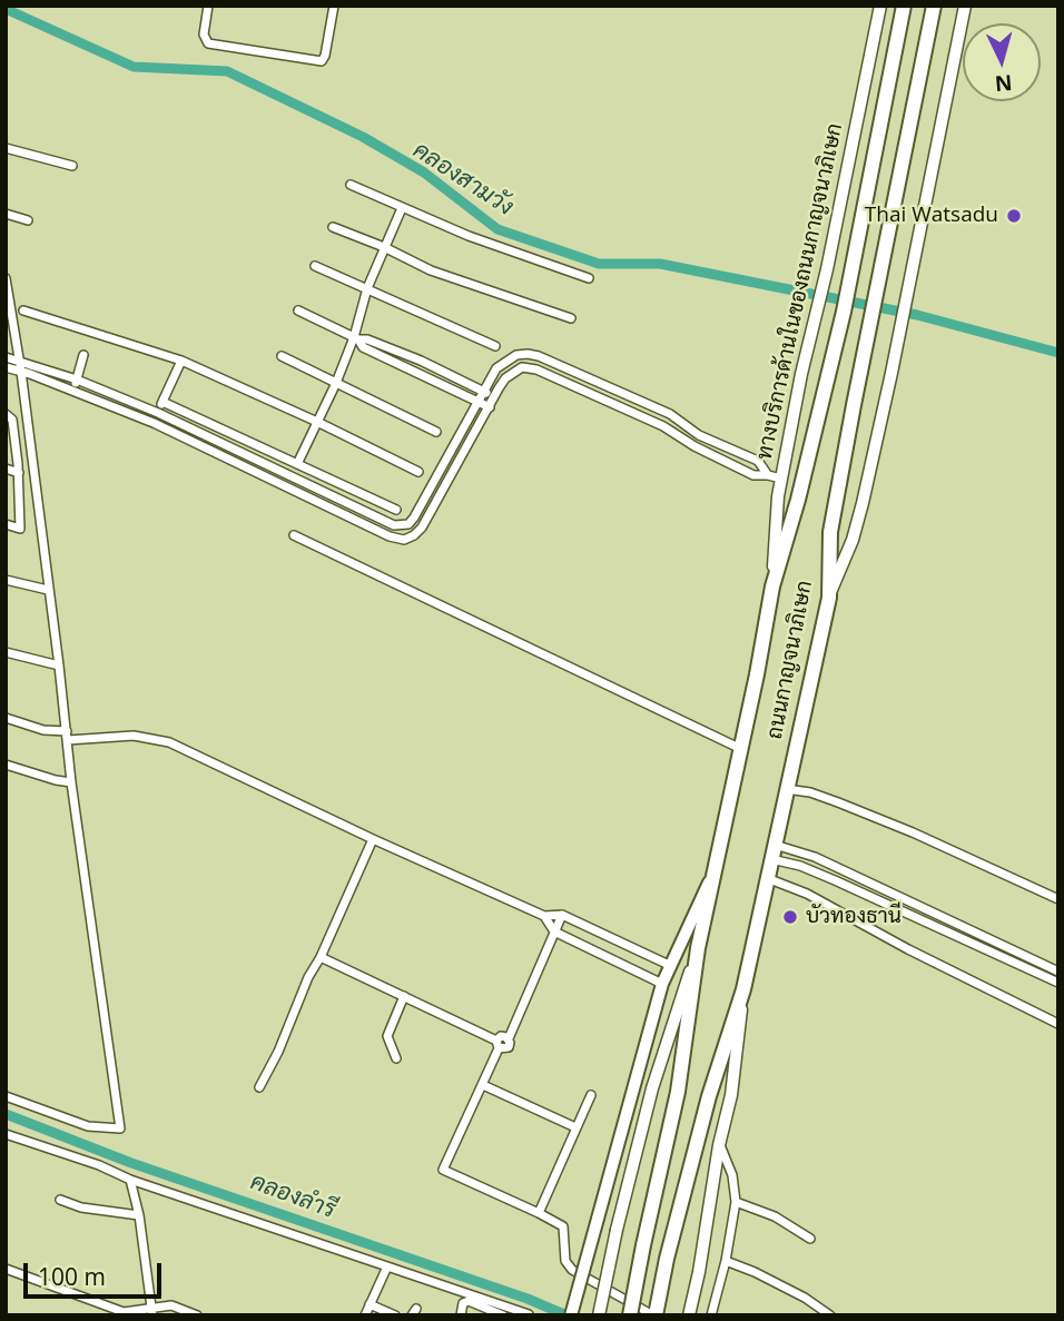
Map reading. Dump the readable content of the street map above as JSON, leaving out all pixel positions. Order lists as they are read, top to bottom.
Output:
{
  "streets": {
    "highway": ["ถนนกาญจนาภิเษก"],
    "main road": ["ทางบริการด้านในของถนนกาญจนาภิเษก"]
  },
  "crossings": [
    ["ทางบริการด้านในของถนนกาญจนาภิเษก", "ถนนกาญจนาภิเษก"]
  ],
  "water": ["คลองสามวัง", "คลองลำรี"],
  "places": ["Thai Watsadu", "บัวทองธานี"],
  "scale_bar": "100 m",
  "north": "bottom"
}
